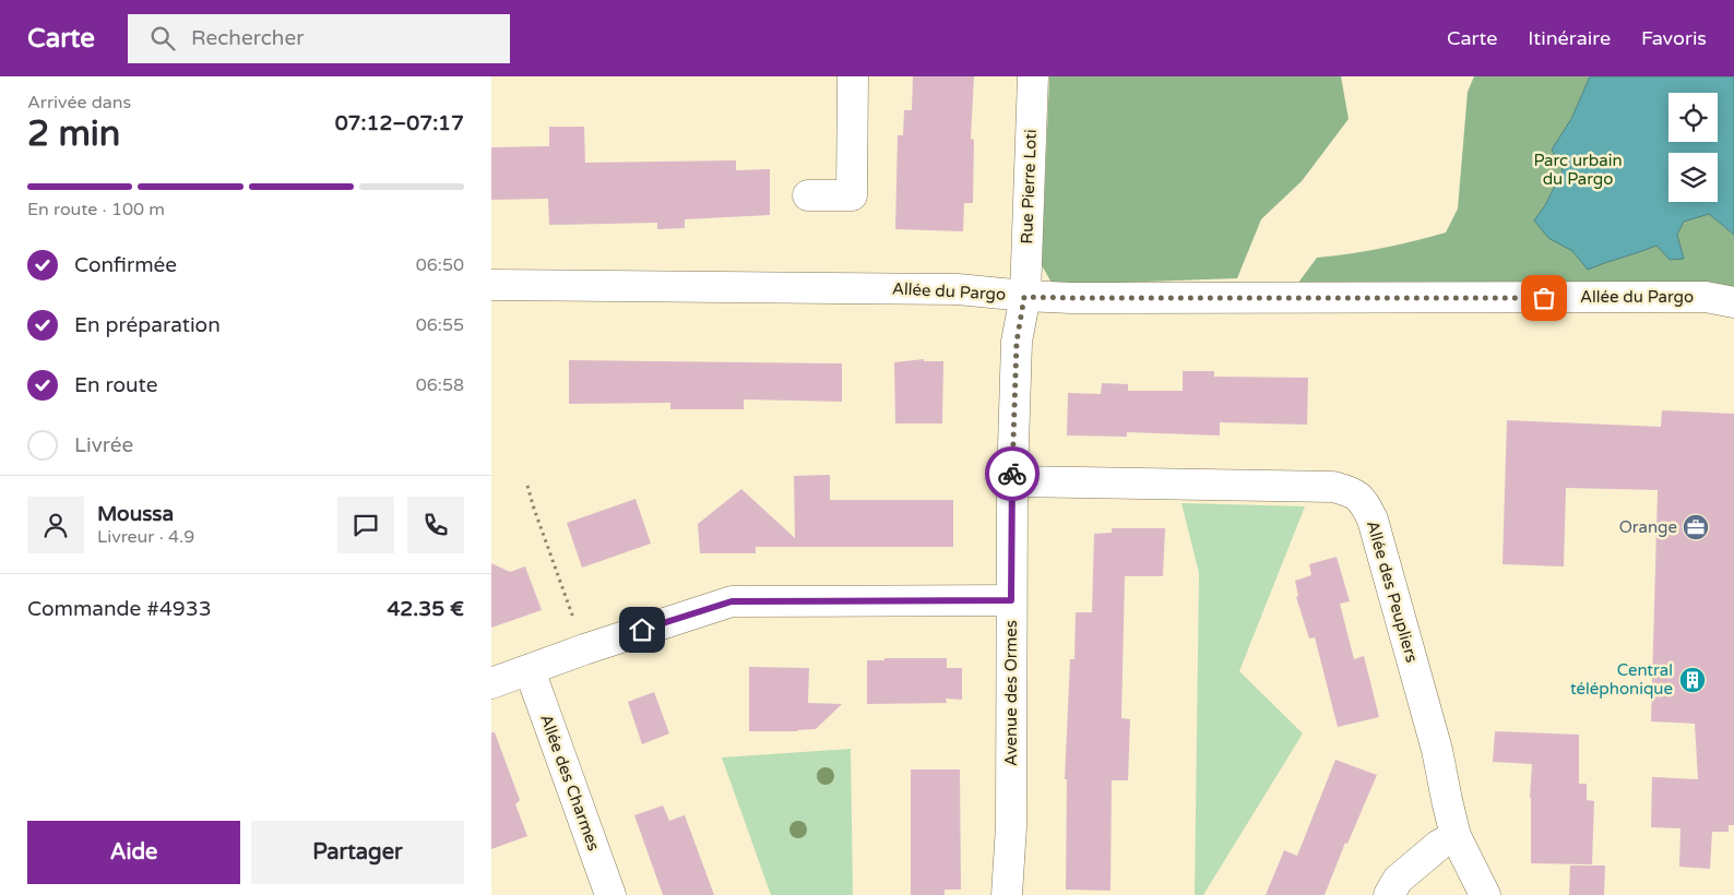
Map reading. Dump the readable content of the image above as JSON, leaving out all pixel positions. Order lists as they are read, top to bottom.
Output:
{
  "streets": {
    "street": [
      "Rue Pierre Loti",
      "Allée du Pargo",
      "Allée des Peupliers",
      "Avenue des Ormes",
      "Allée des Charmes"
    ]
  },
  "crossings": [
    ["Rue Pierre Loti", "Allée du Pargo"],
    ["Rue Pierre Loti", "Avenue des Ormes"],
    ["Allée du Pargo", "Avenue des Ormes"],
    ["Allée des Peupliers", "Avenue des Ormes"]
  ],
  "parks": ["Parc urbain du Pargo"],
  "places": {
    "office": ["Orange"],
    "building": ["Central téléphonique"]
  },
  "page": {
    "header": "Carte",
    "search": "Rechercher",
    "nav": ["Carte", "Itinéraire", "Favoris"],
    "heading": ["2 min", "Arrivée dans", "07:12–07:17"],
    "panel": [
      "Moussa",
      "Livreur · 4.9",
      "Commande #4933",
      "42.35 €"
    ],
    "bar": "En route · 100 m",
    "list": [
      ["Confirmée", "06:50"],
      ["En préparation", "06:55"],
      ["En route", "06:58"],
      "Livrée"
    ],
    "buttons": ["Aide", "Partager"]
  }
}
